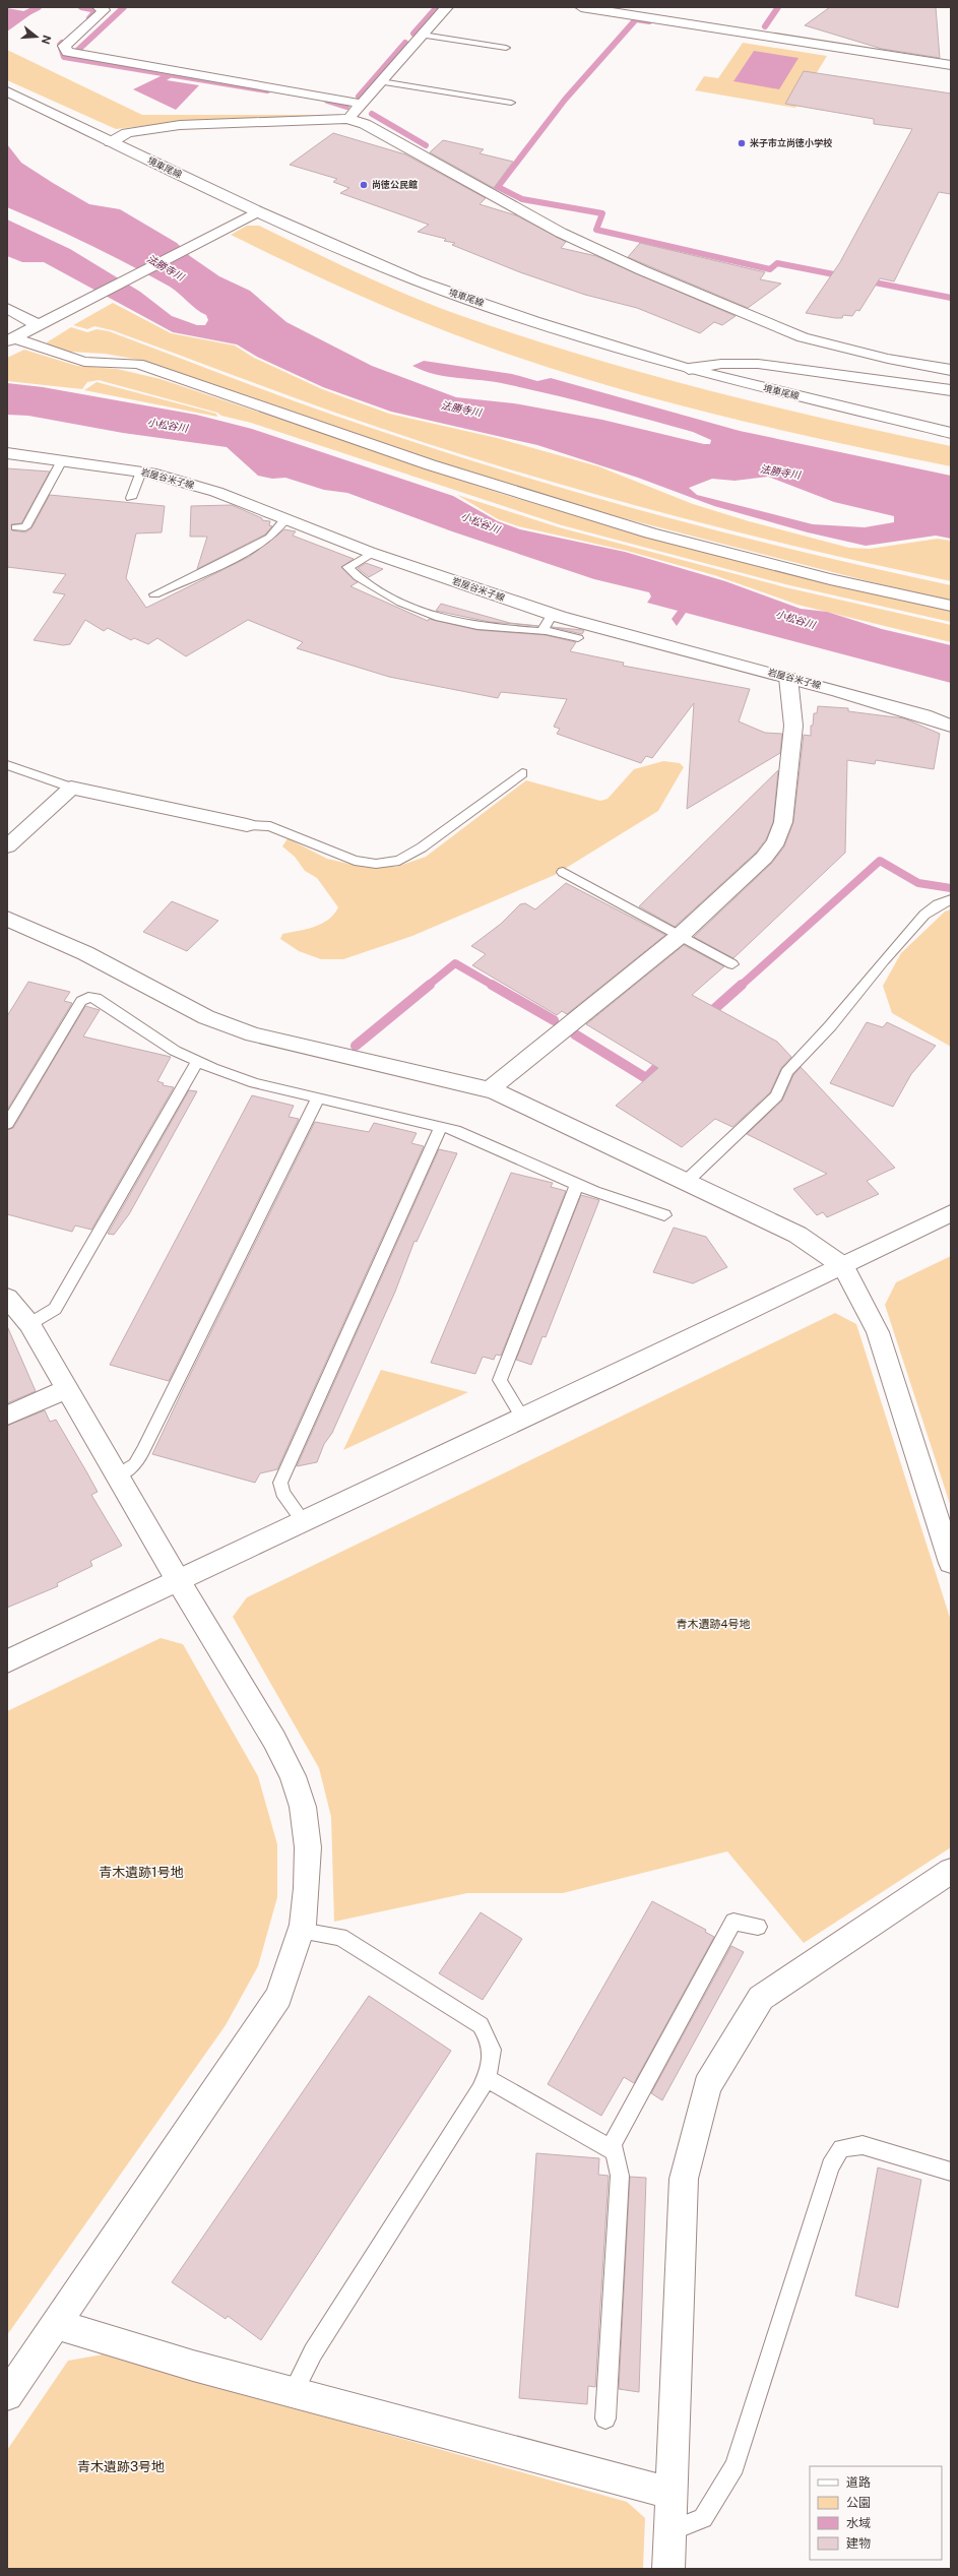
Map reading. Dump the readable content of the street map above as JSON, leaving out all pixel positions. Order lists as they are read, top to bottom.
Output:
{
  "streets": {
    "street": ["境車尾線", "岩屋谷米子線"]
  },
  "water": ["法勝寺川", "小松谷川"],
  "parks": ["青木遺跡4号地", "青木遺跡1号地", "青木遺跡3号地"],
  "places": ["米子市立尚徳小学校", "尚徳公民館"],
  "legend": [
    "道路",
    "公園",
    "水域",
    "建物"
  ],
  "north": "right"
}
